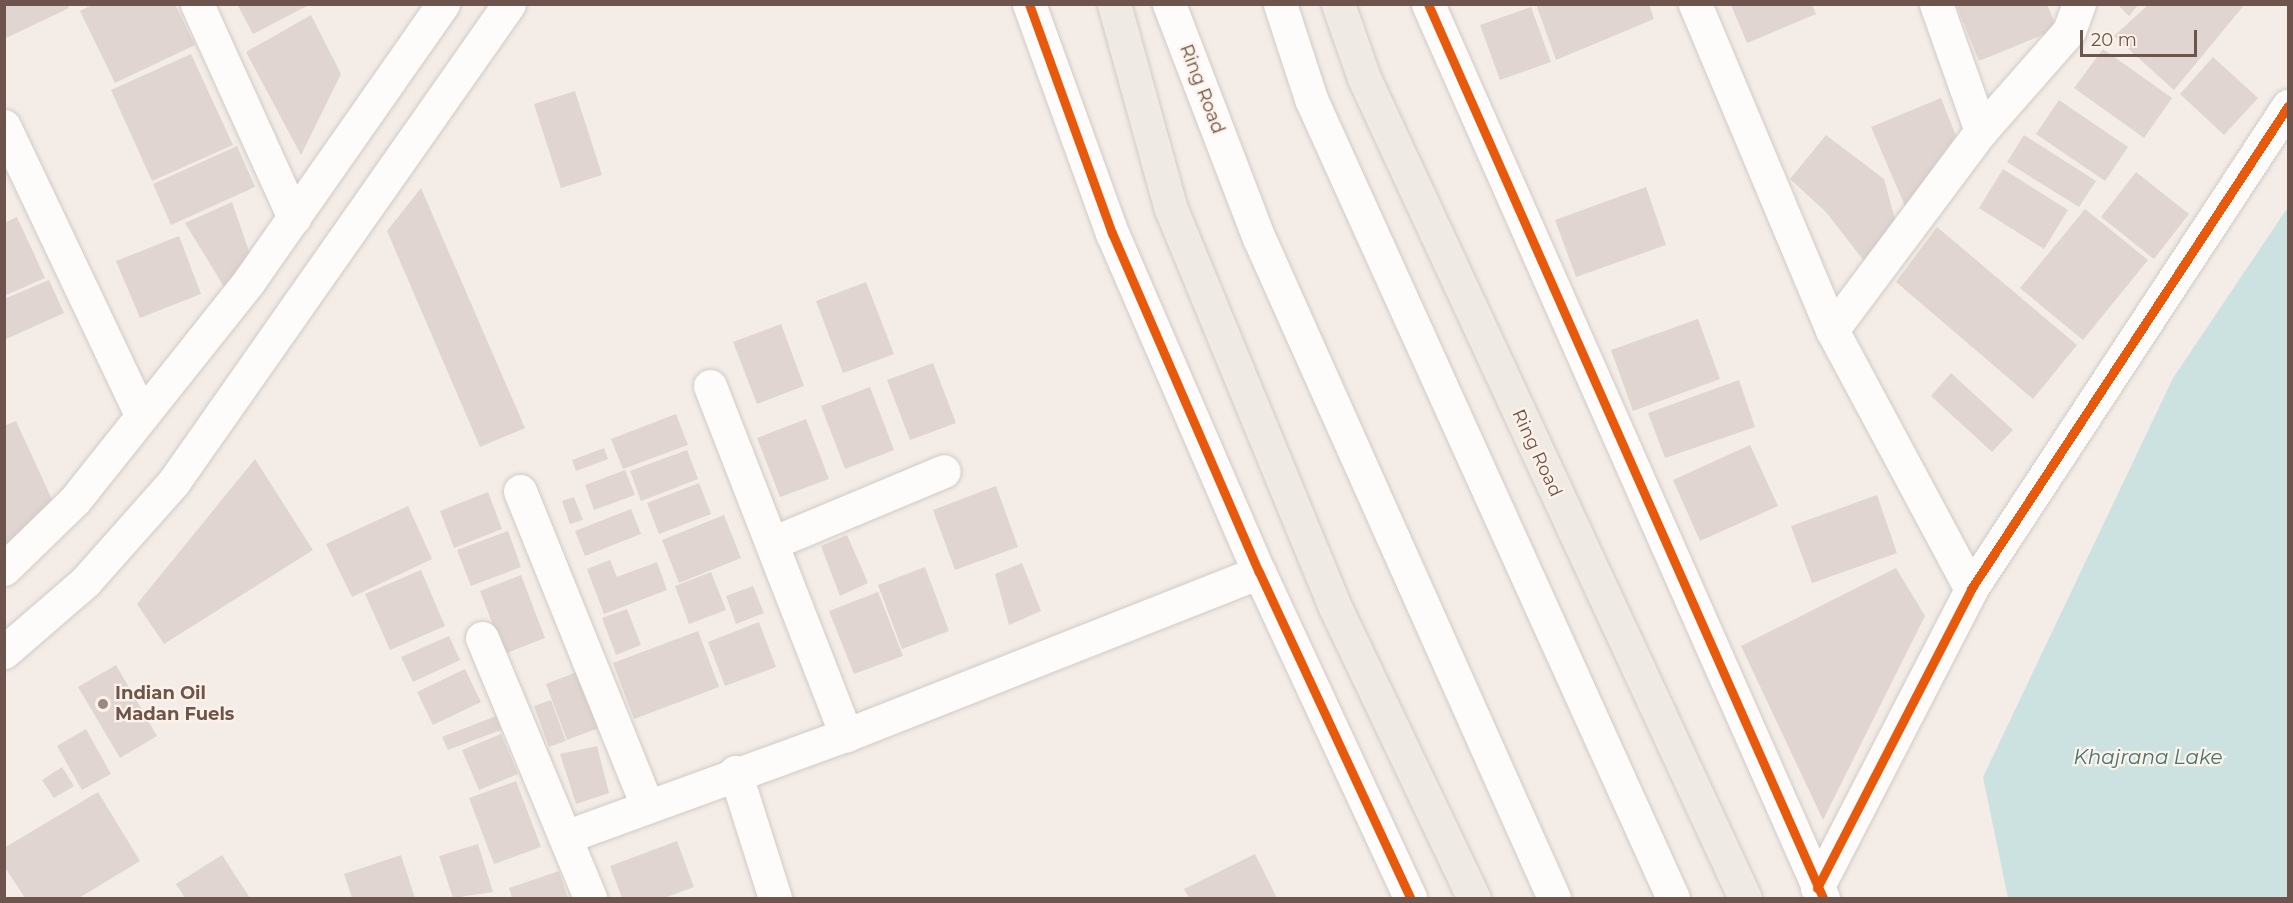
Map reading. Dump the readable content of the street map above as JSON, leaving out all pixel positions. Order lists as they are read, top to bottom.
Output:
{
  "streets": {
    "main road": ["Ring Road"]
  },
  "water": ["Khajrana Lake"],
  "places": ["Indian Oil Madan Fuels"],
  "scale_bar": "20 m"
}
